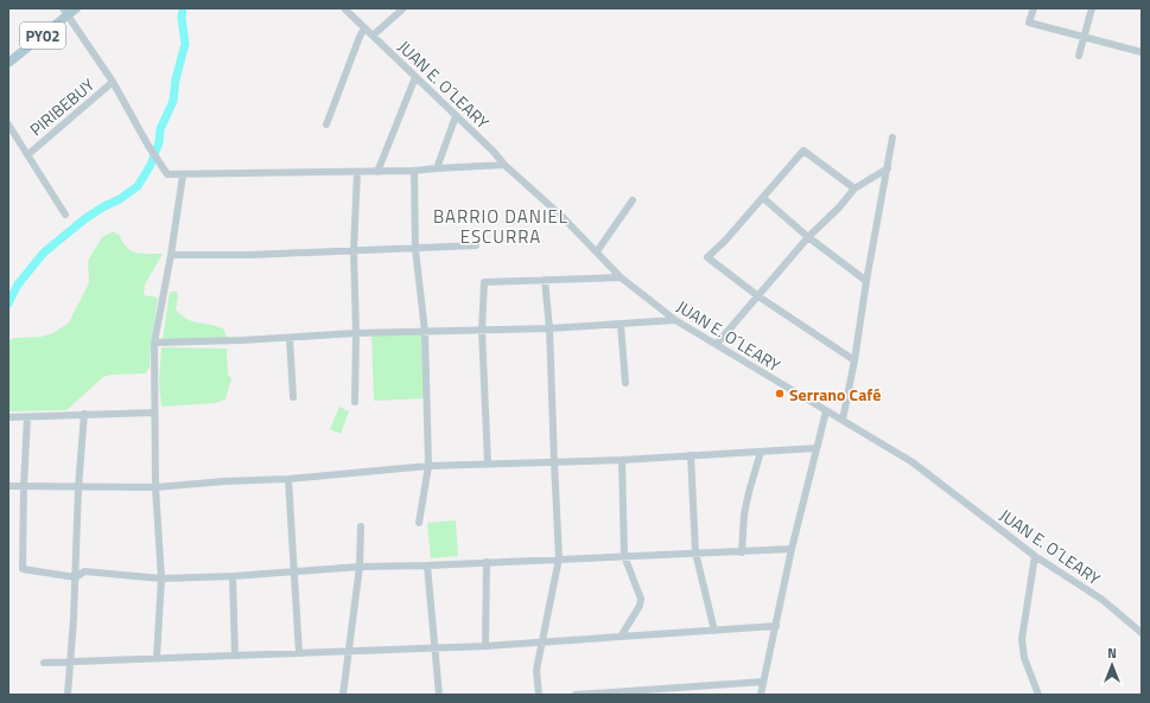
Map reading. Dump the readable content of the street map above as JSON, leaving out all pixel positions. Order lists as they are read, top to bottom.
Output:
{
  "streets": {
    "main road": ["PY02"],
    "street": ["JUAN E. O´LEARY", "PIRIBEBUY"]
  },
  "districts": ["BARRIO DANIEL ESCURRA"],
  "places": ["Serrano Café"],
  "north": "top"
}
